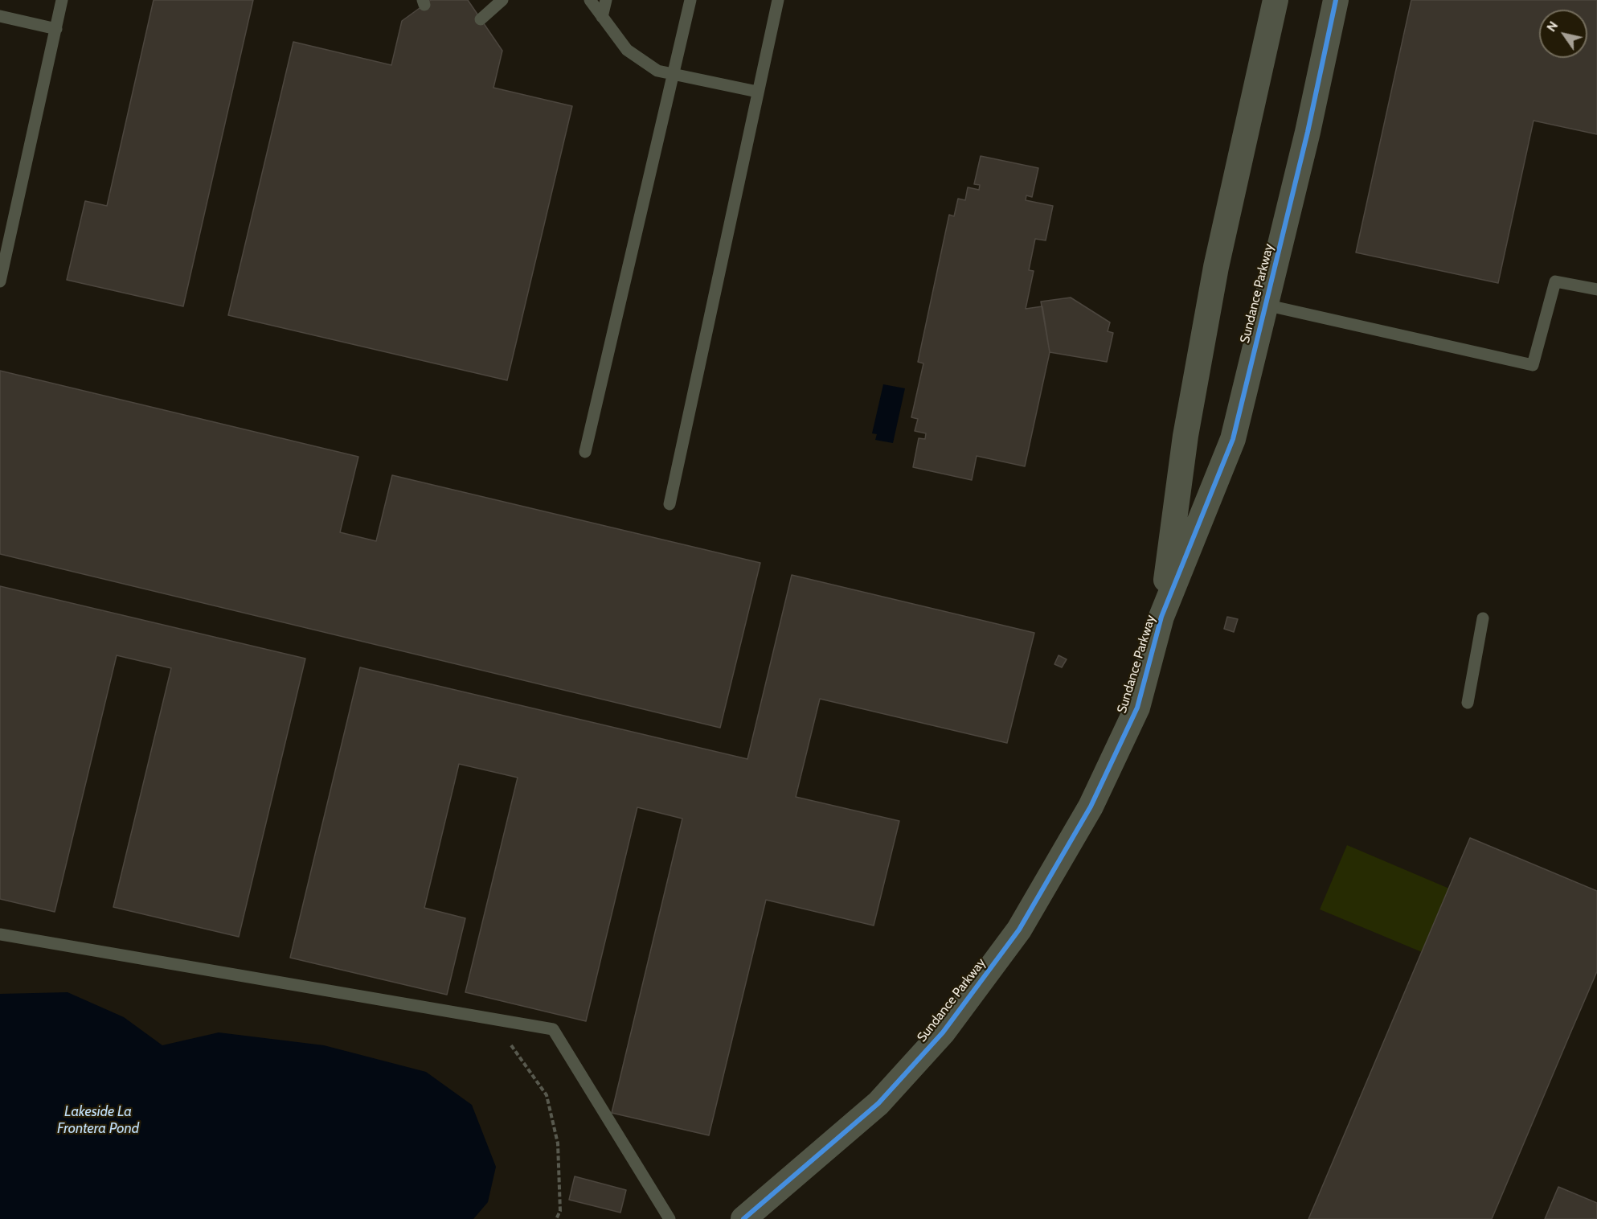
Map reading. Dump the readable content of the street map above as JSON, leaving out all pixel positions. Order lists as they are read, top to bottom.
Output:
{
  "streets": {
    "street": ["Sundance Parkway"]
  },
  "water": ["Lakeside La Frontera Pond"],
  "north": "top left"
}
